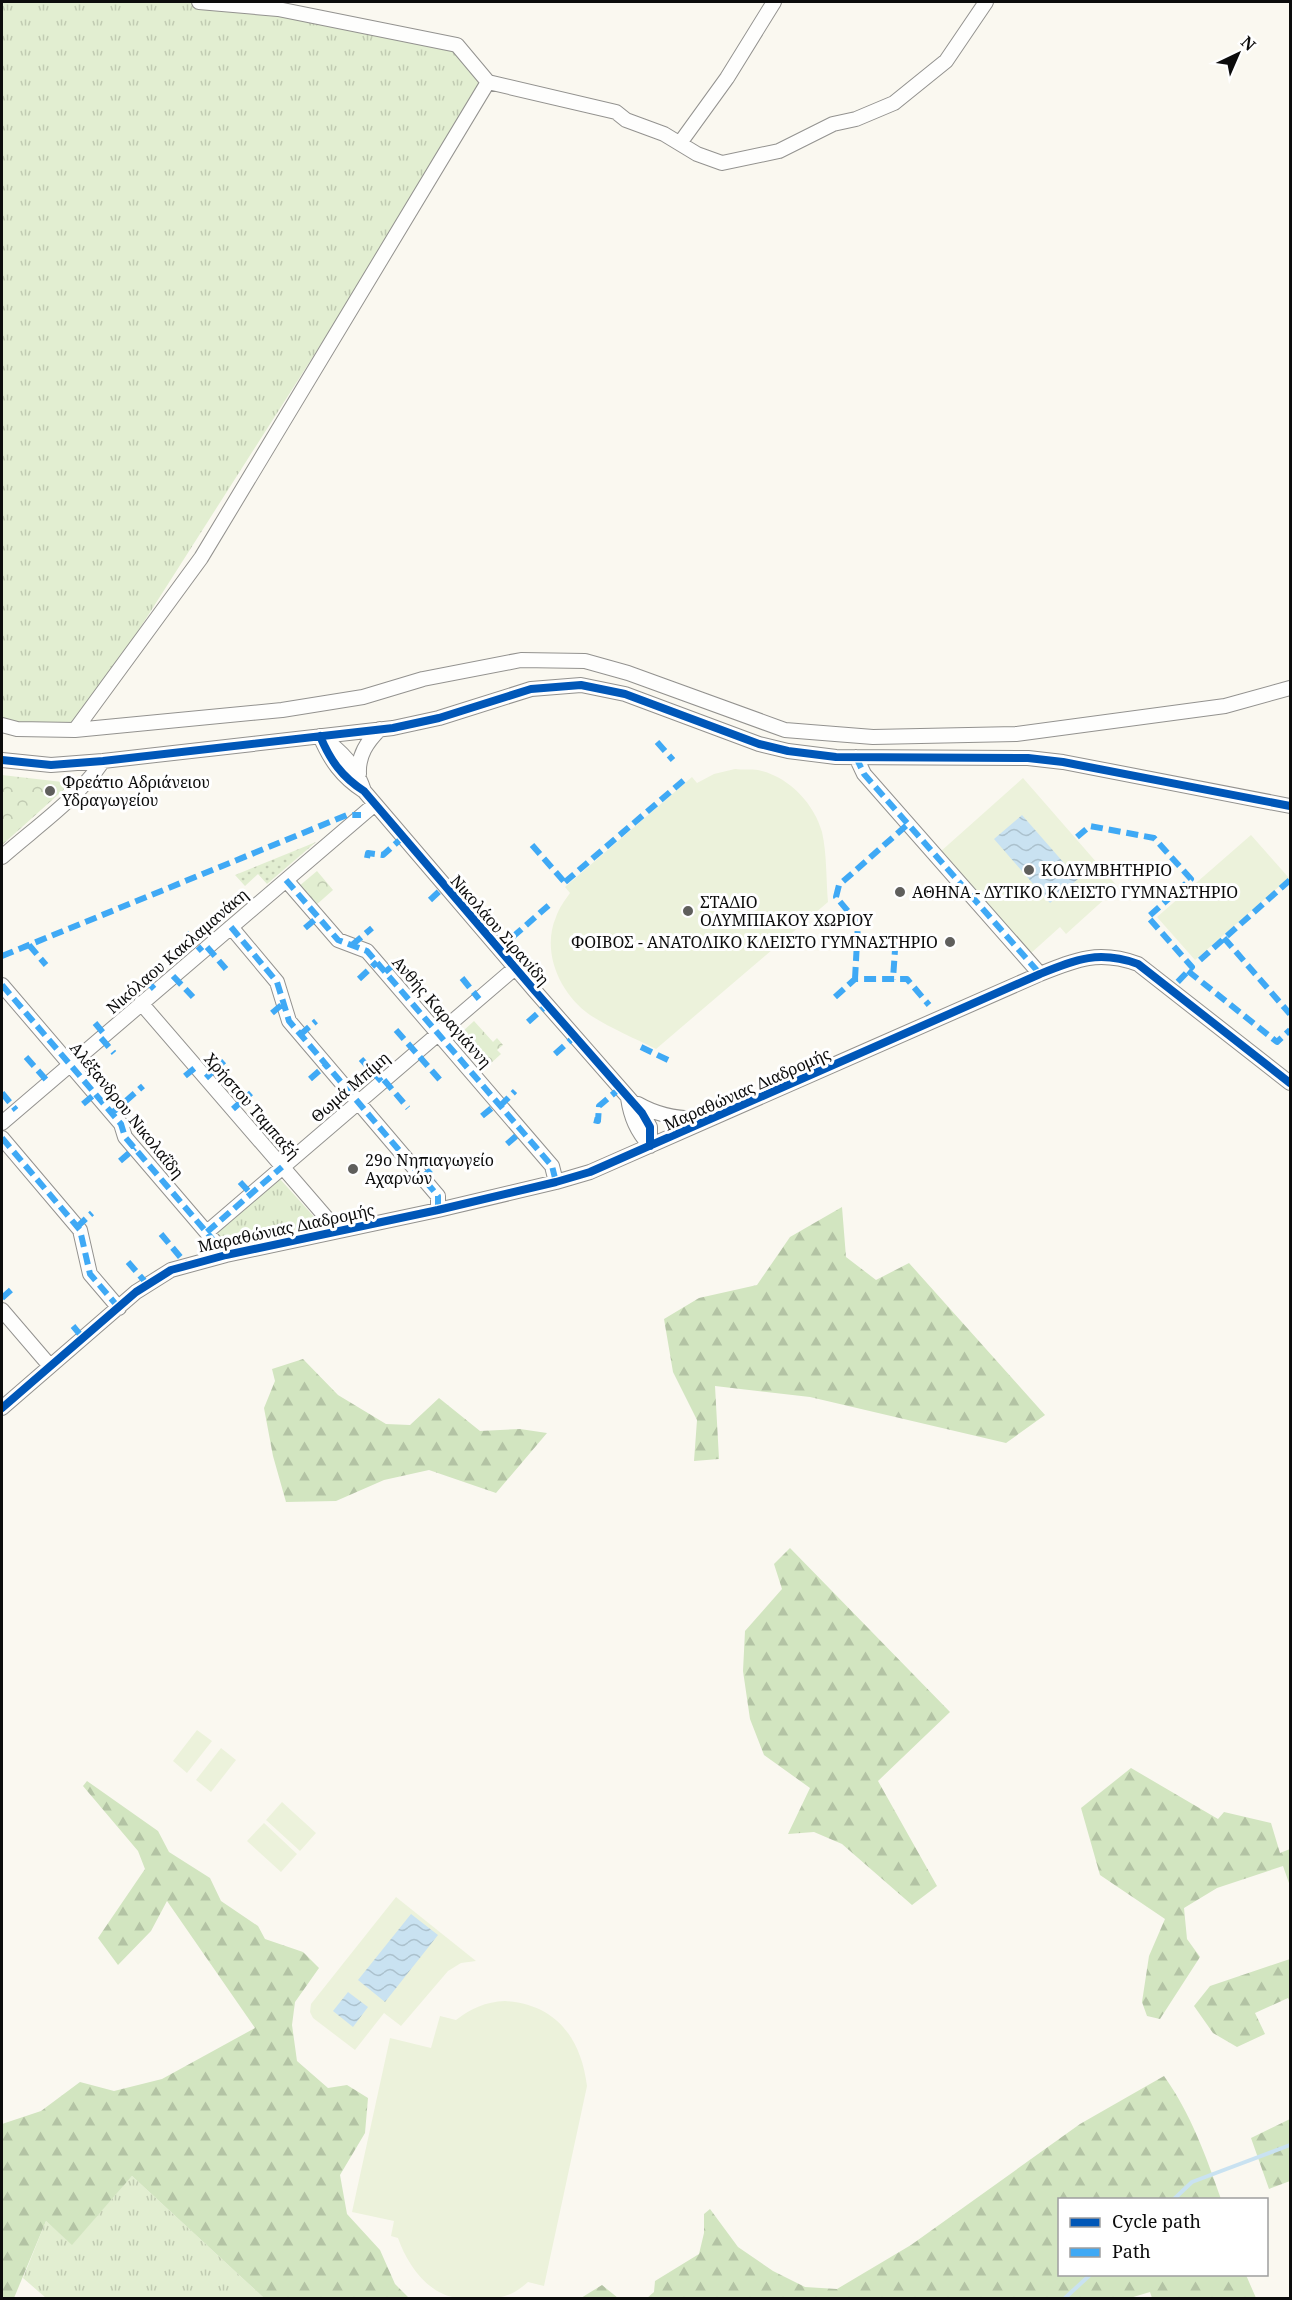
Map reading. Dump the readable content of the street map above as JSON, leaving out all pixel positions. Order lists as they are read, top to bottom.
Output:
{
  "streets": {
    "street": [
      "Νικολάου Σιρανίδη",
      "Νικόλαου Κακλαμανάκη",
      "Ανθής Καραγιάννη",
      "Θωμά Μπίμη",
      "Μαραθώνιας Διαδρομής",
      "Χρήστου Ταμπαξή",
      "Αλέξανδρου Νικολαΐδη"
    ]
  },
  "crossings": [
    ["Νικολάου Σιρανίδη", "Νικόλαου Κακλαμανάκη"],
    ["Νικολάου Σιρανίδη", "Θωμά Μπίμη"],
    ["Νικολάου Σιρανίδη", "Μαραθώνιας Διαδρομής"],
    ["Νικόλαου Κακλαμανάκη", "Ανθής Καραγιάννη"],
    ["Νικόλαου Κακλαμανάκη", "Χρήστου Ταμπαξή"],
    ["Νικόλαου Κακλαμανάκη", "Αλέξανδρου Νικολαΐδη"],
    ["Ανθής Καραγιάννη", "Θωμά Μπίμη"],
    ["Ανθής Καραγιάννη", "Μαραθώνιας Διαδρομής"],
    ["Θωμά Μπίμη", "Χρήστου Ταμπαξή"],
    ["Θωμά Μπίμη", "Αλέξανδρου Νικολαΐδη"],
    ["Μαραθώνιας Διαδρομής", "Χρήστου Ταμπαξή"],
    ["Μαραθώνιας Διαδρομής", "Αλέξανδρου Νικολαΐδη"]
  ],
  "places": [
    "Φρεάτιο Αδριάνειου Υδραγωγείου",
    "ΚΟΛΥΜΒΗΤΗΡΙΟ",
    "ΑΘΗΝΑ - ΔΥΤΙΚΟ ΚΛΕΙΣΤΟ ΓΥΜΝΑΣΤΗΡΙΟ",
    "ΣΤΑΔΙΟ ΟΛΥΜΠΙΑΚΟΥ ΧΩΡΙΟΥ",
    "ΦΟΙΒΟΣ - ΑΝΑΤΟΛΙΚΟ ΚΛΕΙΣΤΟ ΓΥΜΝΑΣΤΗΡΙΟ",
    "29ο Νηπιαγωγείο Αχαρνών"
  ],
  "legend": ["Cycle path", "Path"],
  "north": "top right"
}
